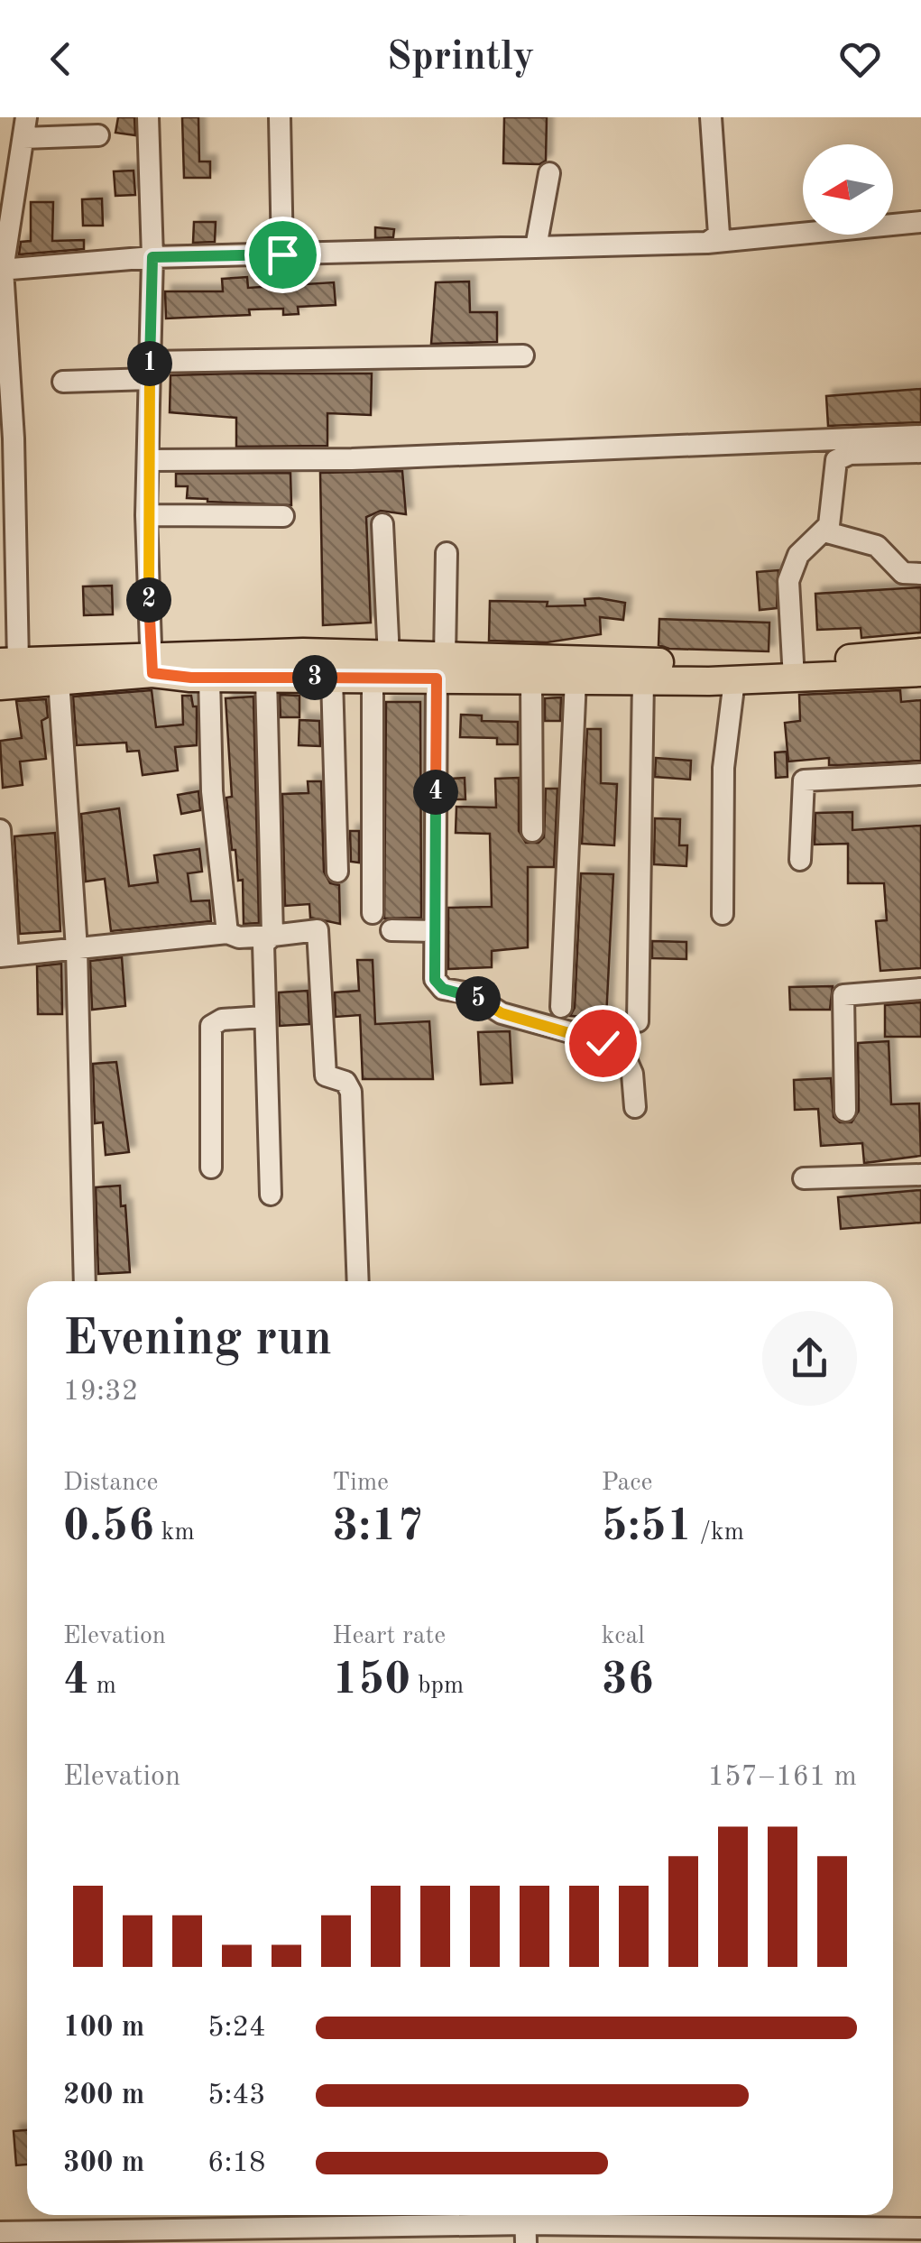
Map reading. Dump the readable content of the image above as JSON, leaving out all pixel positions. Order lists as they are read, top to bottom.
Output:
{
  "north": "left",
  "page": {
    "header": "Sprintly",
    "pins": [
      "1",
      "2",
      "3",
      "4",
      "5"
    ],
    "heading": ["Evening run", "19:32"],
    "stats": [
      ["Distance", "0.56 km"],
      ["Time", "3:17"],
      ["Pace", "5:51 /km"],
      ["Elevation", "4 m"],
      ["Heart rate", "150 bpm"],
      ["kcal", "36"]
    ],
    "chart": ["Elevation", "157–161 m"],
    "list": [
      {
        "name": "100 m",
        "note": "5:24"
      },
      {
        "name": "200 m",
        "note": "5:43"
      },
      {
        "name": "300 m",
        "note": "6:18"
      }
    ]
  }
}
